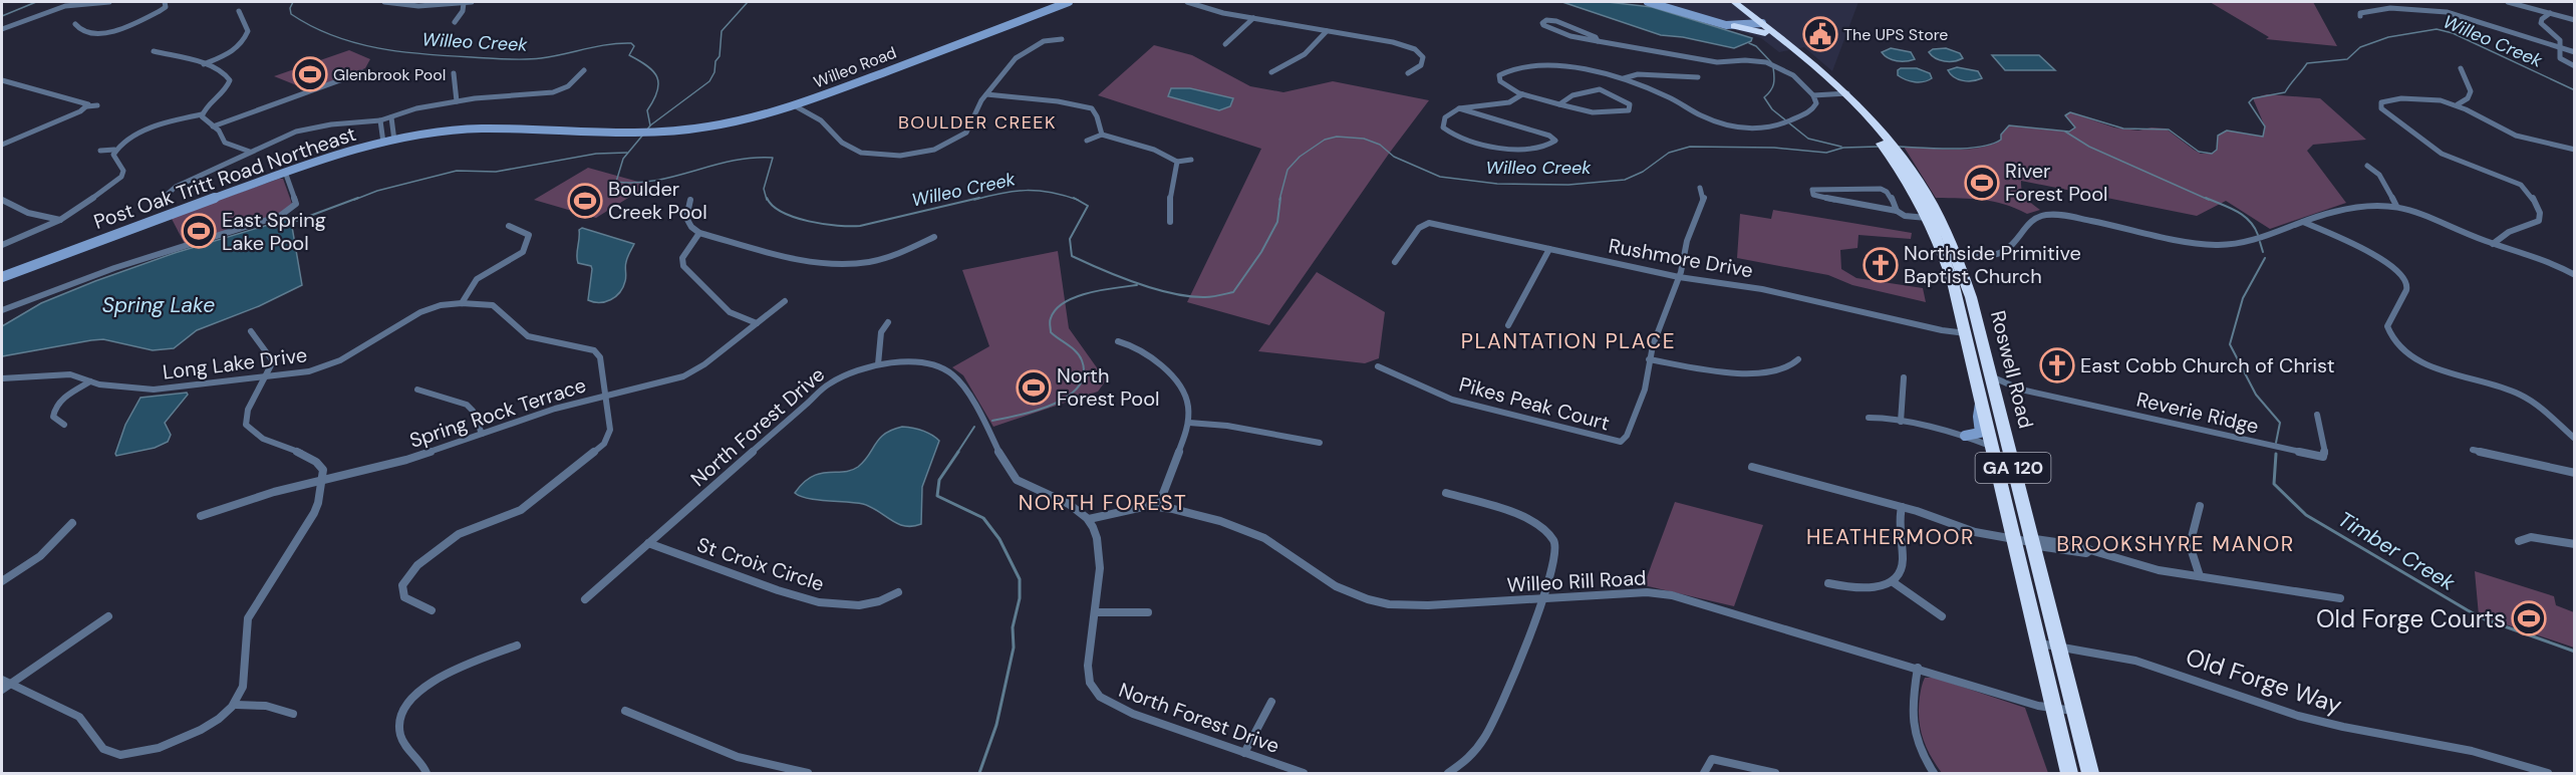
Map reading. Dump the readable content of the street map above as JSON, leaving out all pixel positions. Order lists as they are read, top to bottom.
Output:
{
  "streets": {
    "highway": ["Roswell Road", "GA 120"],
    "street": [
      "Willeo Road",
      "Post Oak Tritt Road Northeast",
      "Rushmore Drive",
      "Long Lake Drive",
      "Pikes Peak Court",
      "Spring Rock Terrace",
      "Reverie Ridge",
      "North Forest Drive",
      "St Croix Circle",
      "Willeo Rill Road",
      "Old Forge Way"
    ]
  },
  "crossings": [
    ["Willeo Road", "Post Oak Tritt Road Northeast"],
    ["Rushmore Drive", "Roswell Road"],
    ["Rushmore Drive", "Pikes Peak Court"],
    ["Long Lake Drive", "Spring Rock Terrace"],
    ["Roswell Road", "GA 120"],
    ["Roswell Road", "Willeo Rill Road"],
    ["Roswell Road", "Old Forge Way"],
    ["North Forest Drive", "St Croix Circle"],
    ["North Forest Drive", "Willeo Rill Road"]
  ],
  "districts": [
    "BOULDER CREEK",
    "PLANTATION PLACE",
    "NORTH FOREST",
    "HEATHERMOOR",
    "BROOKSHYRE MANOR"
  ],
  "water": ["Willeo Creek", "Spring Lake", "Timber Creek"],
  "places": {
    "public building": ["The UPS Store"],
    "sports": [
      "Glenbrook Pool",
      "River Forest Pool",
      "Boulder Creek Pool",
      "East Spring Lake Pool",
      "North Forest Pool",
      "Old Forge Courts"
    ],
    "church": ["Northside Primitive Baptist Church", "East Cobb Church of Christ"]
  }
}
